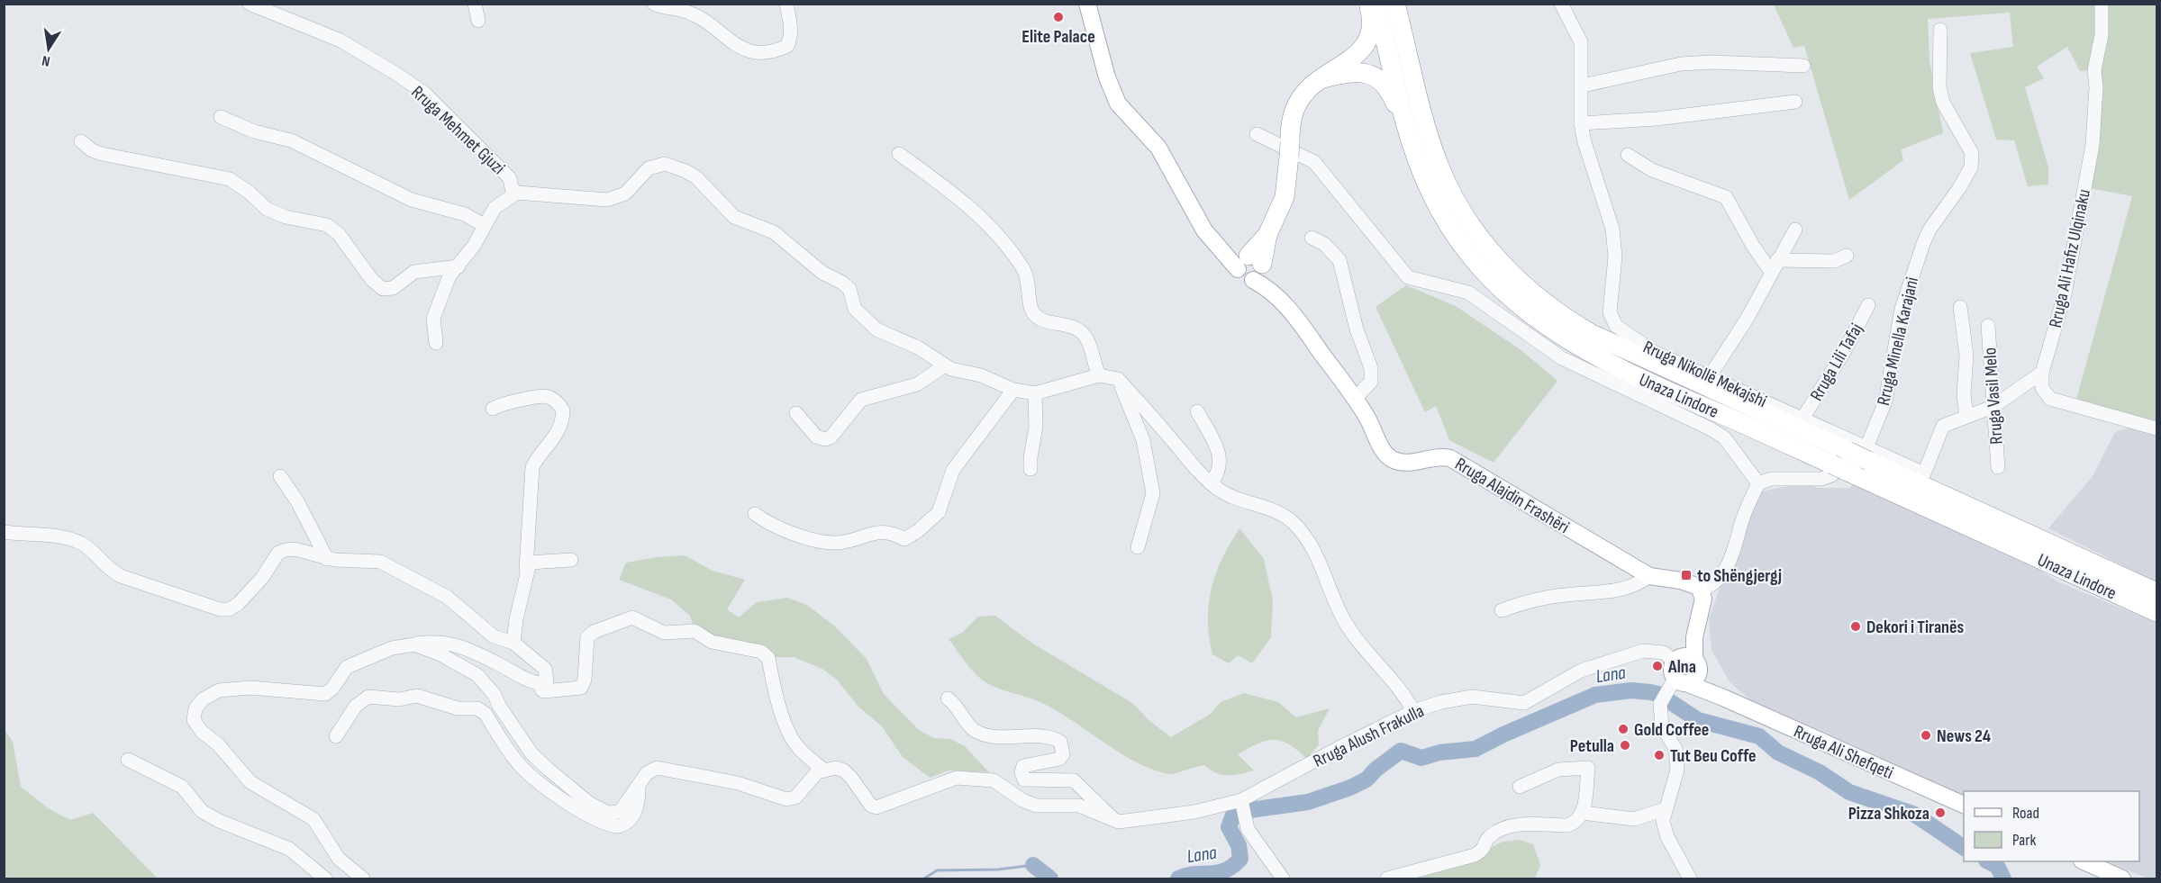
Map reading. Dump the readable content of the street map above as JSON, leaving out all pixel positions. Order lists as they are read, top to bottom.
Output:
{
  "streets": {
    "highway": ["Unaza Lindore"],
    "main road": ["Rruga Alajdin Frashëri", "Rruga Ali Shefqeti"],
    "street": [
      "Rruga Mehmet Gjuzi",
      "Rruga Ali Hafiz Ulqinaku",
      "Rruga Minella Karajani",
      "Rruga Lili Tafaj",
      "Rruga Nikollë Mekajshi",
      "Rruga Vasil Melo",
      "Rruga Alush Frakulla"
    ]
  },
  "crossings": [
    ["Rruga Minella Karajani", "Rruga Nikollë Mekajshi"],
    ["Rruga Minella Karajani", "Unaza Lindore"],
    ["Rruga Lili Tafaj", "Rruga Nikollë Mekajshi"],
    ["Rruga Nikollë Mekajshi", "Unaza Lindore"],
    ["Rruga Alush Frakulla", "Rruga Ali Shefqeti"]
  ],
  "water": ["Lana"],
  "places": {
    "other": [
      "Elite Palace",
      "Dekori i Tiranës",
      "Alna",
      "Gold Coffee",
      "News 24",
      "Petulla",
      "Tut Beu Coffe",
      "Pizza Shkoza"
    ],
    "transit": ["to Shëngjergj"]
  },
  "legend": ["Road", "Park"],
  "north": "bottom"
}
